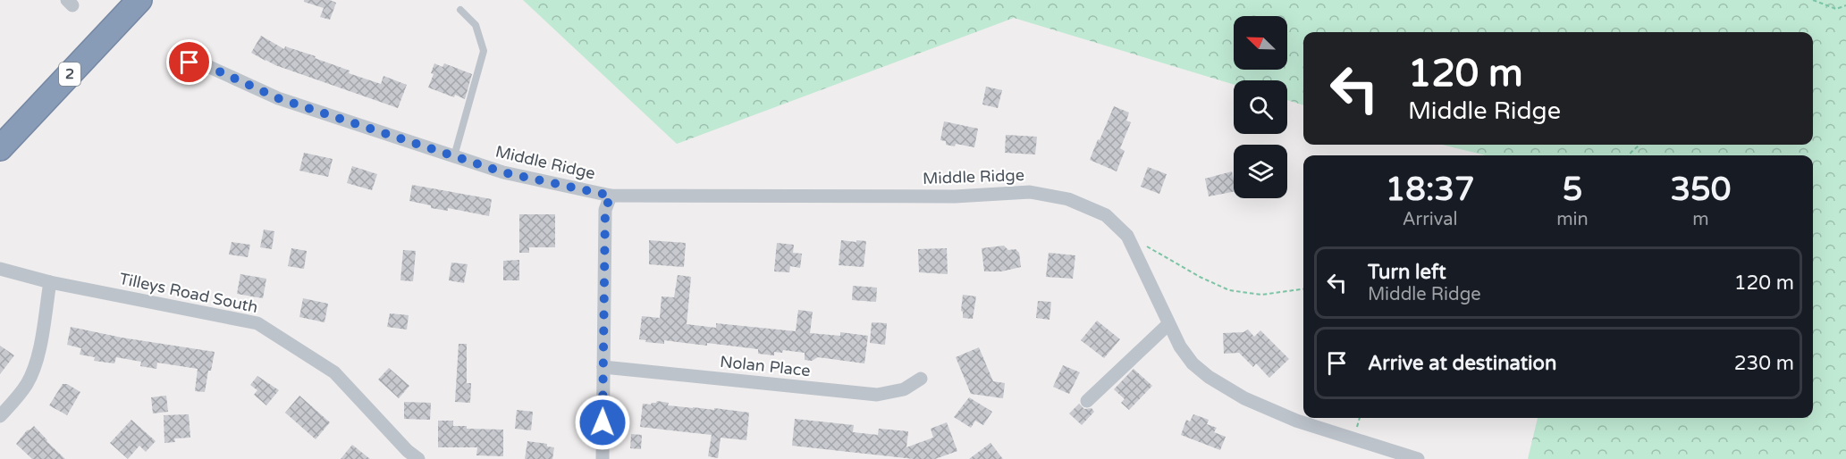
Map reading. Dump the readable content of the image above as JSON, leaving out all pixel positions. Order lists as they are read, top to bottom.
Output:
{
  "streets": {
    "highway": ["2"],
    "street": ["Middle Ridge", "Tilleys Road South", "Nolan Place"]
  },
  "north": "top left",
  "page": {
    "turn": ["120 m", "Middle Ridge"],
    "eta": [
      "18:37",
      "Arrival",
      "5",
      "min",
      "350",
      "m"
    ],
    "list": [
      {
        "name": "Turn left",
        "note": "Middle Ridge",
        "value": "120 m"
      },
      {
        "name": "Arrive at destination",
        "value": "230 m"
      }
    ]
  }
}
